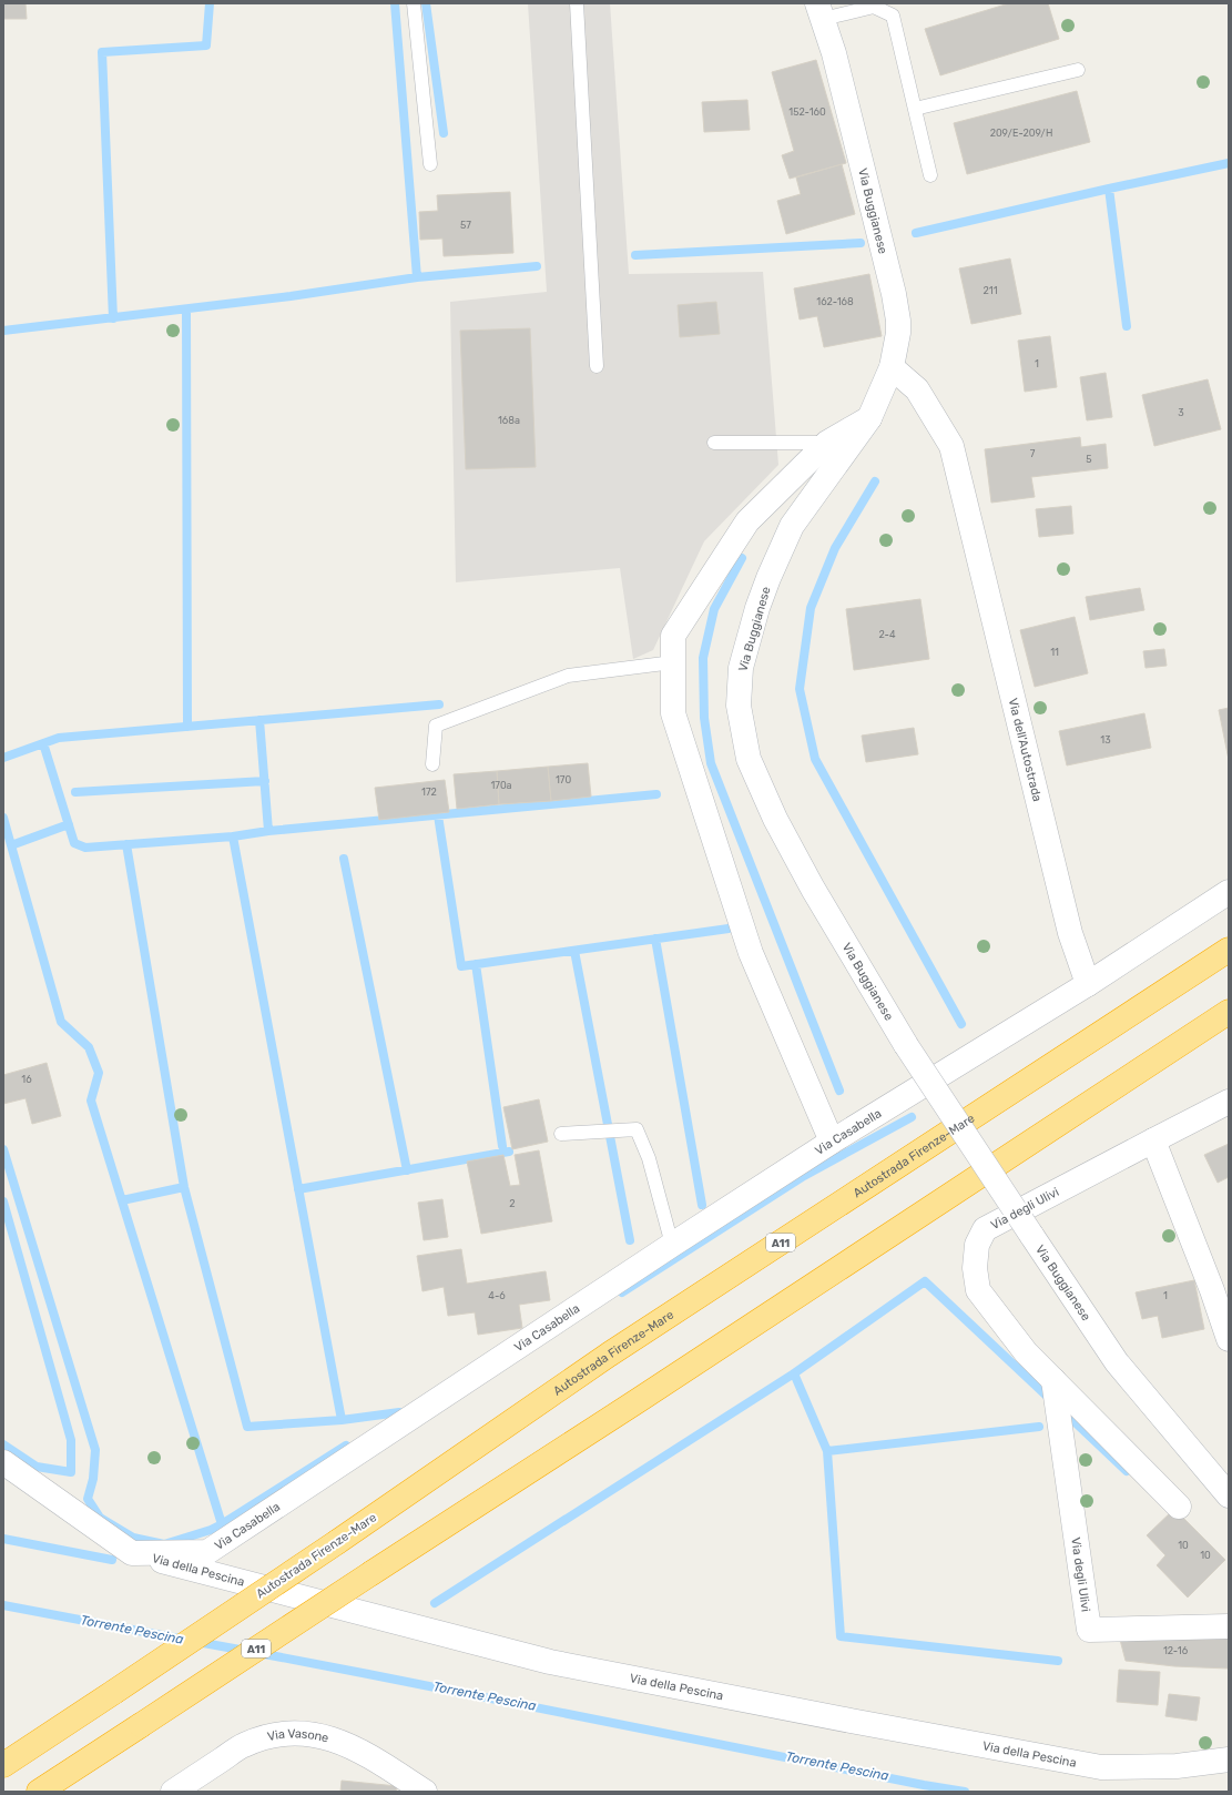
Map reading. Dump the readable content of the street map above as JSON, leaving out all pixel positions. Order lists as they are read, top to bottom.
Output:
{
  "streets": {
    "highway": ["Autostrada Firenze-Mare", "A11"],
    "street": [
      "Via Buggianese",
      "Via dell'Autostrada",
      "Via Casabella",
      "Via degli Ulivi",
      "Via della Pescina",
      "Via Vasone"
    ]
  },
  "crossings": [
    ["Via Buggianese", "Via dell'Autostrada"],
    ["Via dell'Autostrada", "Via Casabella"],
    ["Via Casabella", "Via della Pescina"]
  ],
  "water": ["Torrente Pescina"],
  "house_numbers": [
    "152-160",
    "209/E-209/H",
    "57",
    "211",
    "162-168",
    "1",
    "3",
    "168a",
    "7",
    "5",
    "2-4",
    "11",
    "13",
    "170",
    "170a",
    "172",
    "16",
    "2",
    "4-6",
    "1",
    "10",
    "10",
    "12-16"
  ]
}
